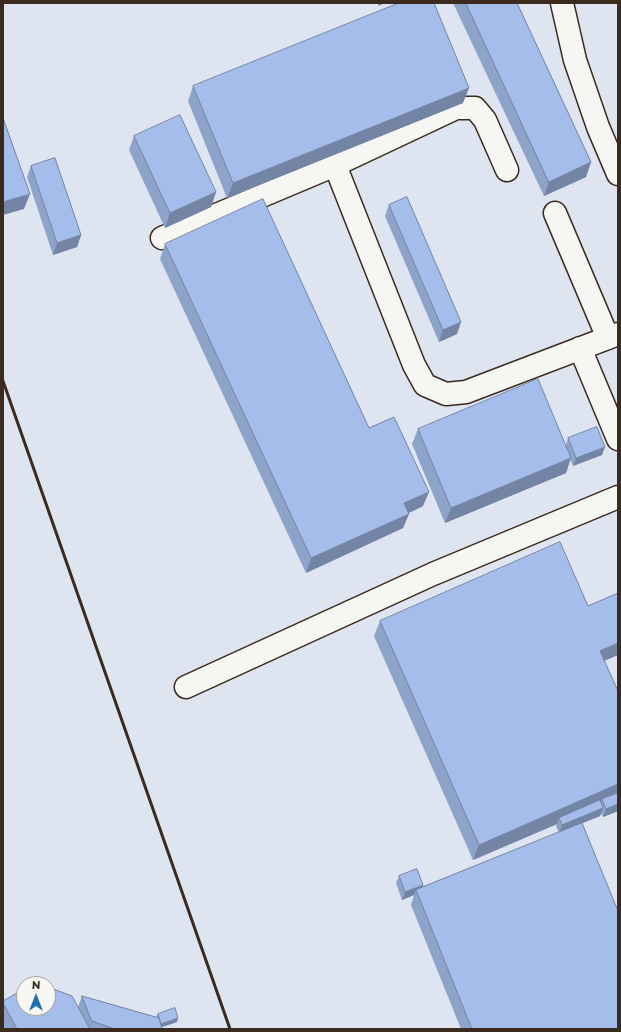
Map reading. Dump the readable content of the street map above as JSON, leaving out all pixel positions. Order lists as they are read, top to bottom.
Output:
{
  "north": "top"
}
